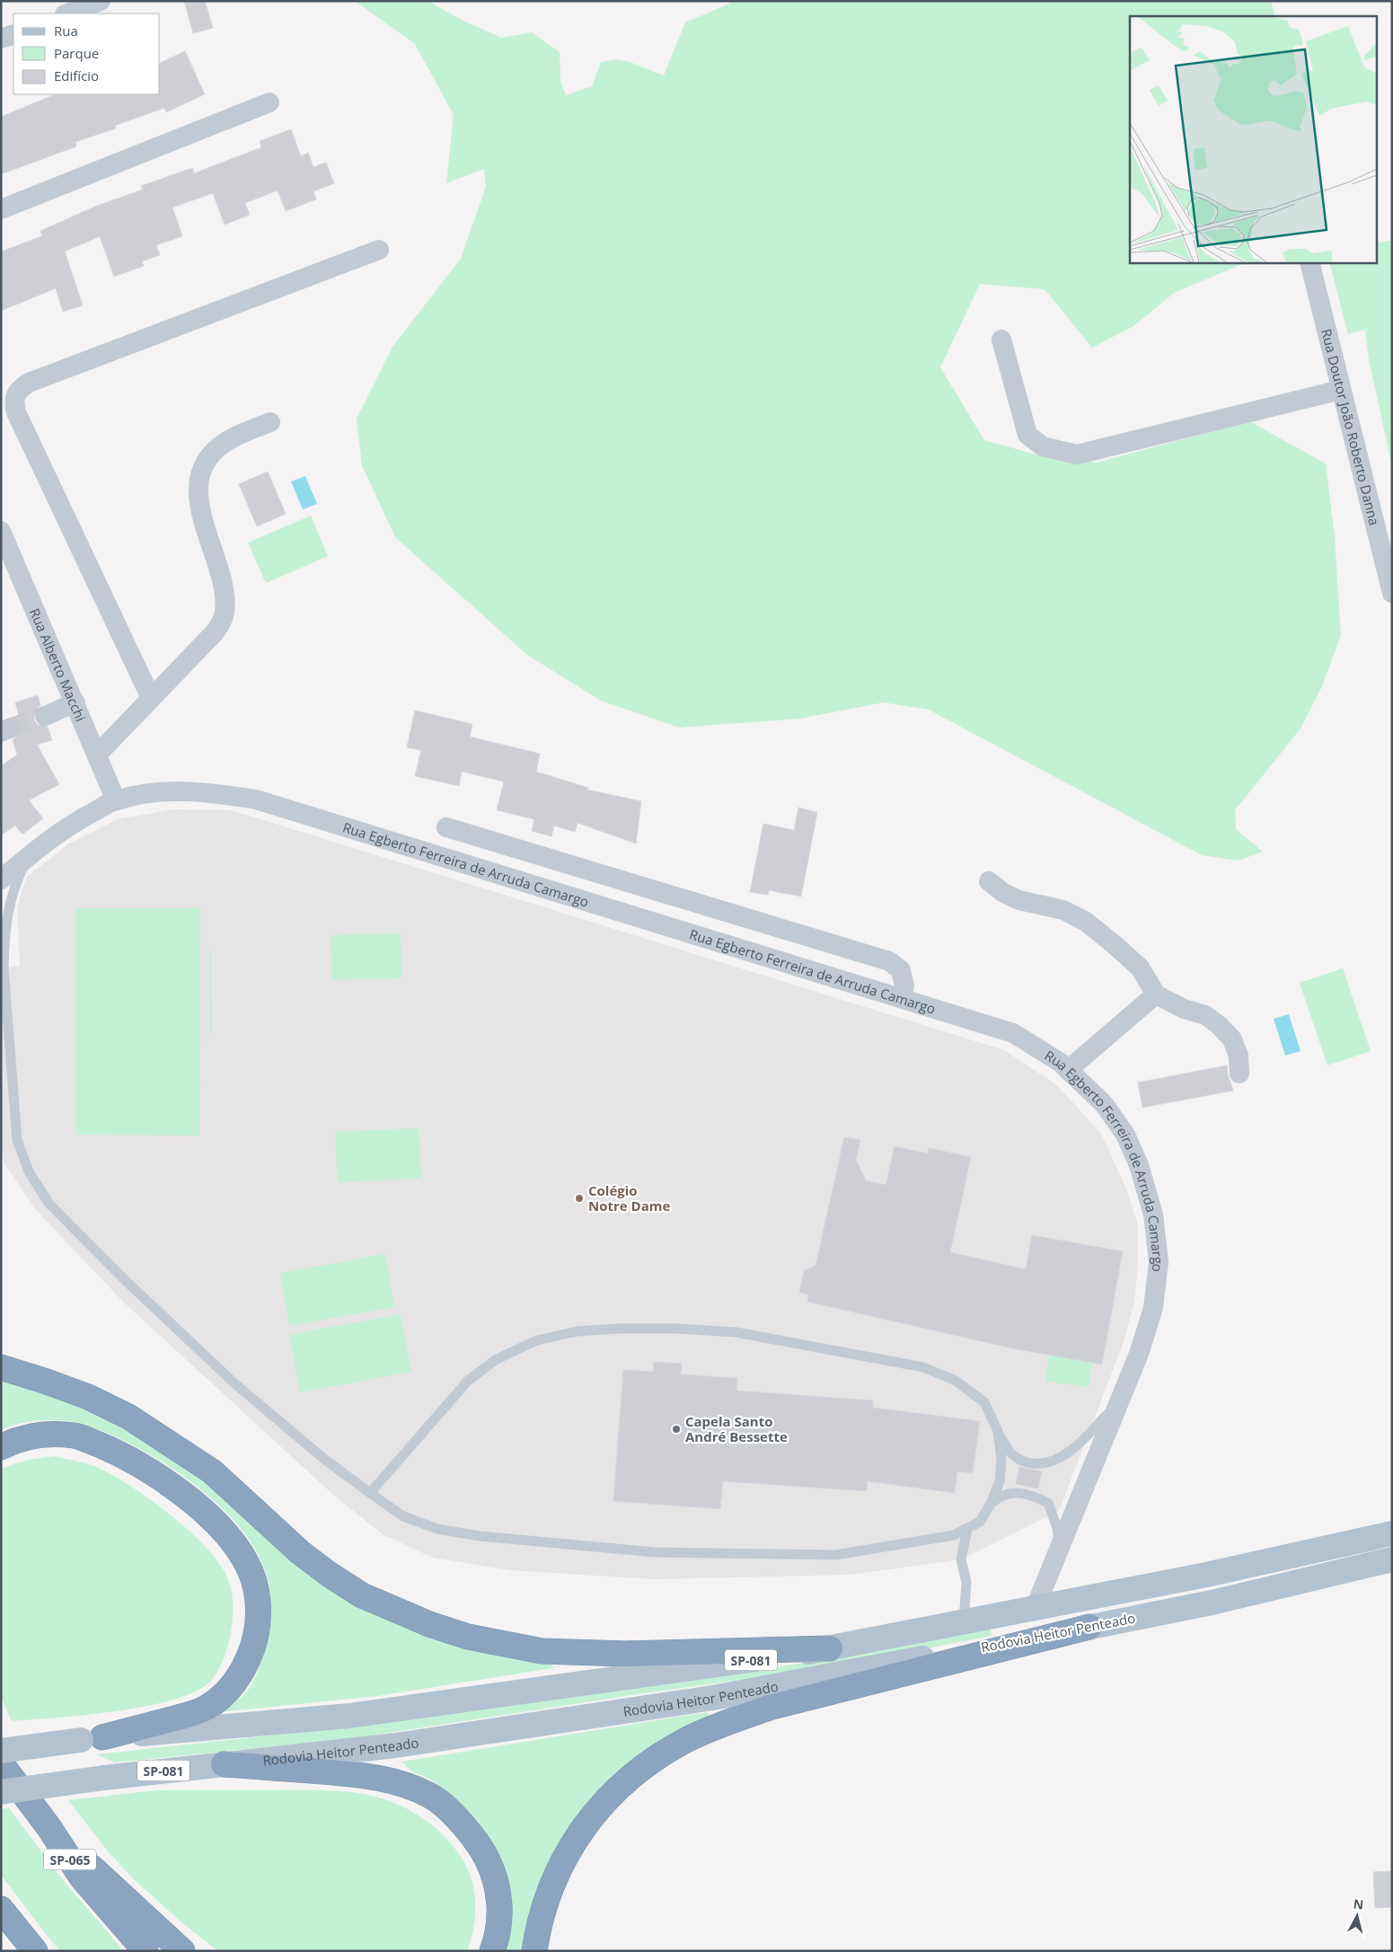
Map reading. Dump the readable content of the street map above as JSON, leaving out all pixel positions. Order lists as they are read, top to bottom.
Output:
{
  "streets": {
    "highway": ["SP-065"],
    "main road": ["Rodovia Heitor Penteado", "SP-081"],
    "street": ["Rua Doutor João Roberto Danna", "Rua Alberto Macchi", "Rua Egberto Ferreira de Arruda Camargo"]
  },
  "crossings": [
    ["Rua Alberto Macchi", "Rua Egberto Ferreira de Arruda Camargo"],
    ["Rua Egberto Ferreira de Arruda Camargo", "Rodovia Heitor Penteado"]
  ],
  "places": ["Colégio Notre Dame", "Capela Santo André Bessette"],
  "legend": ["Rua", "Parque", "Edifício"],
  "north": "top"
}
